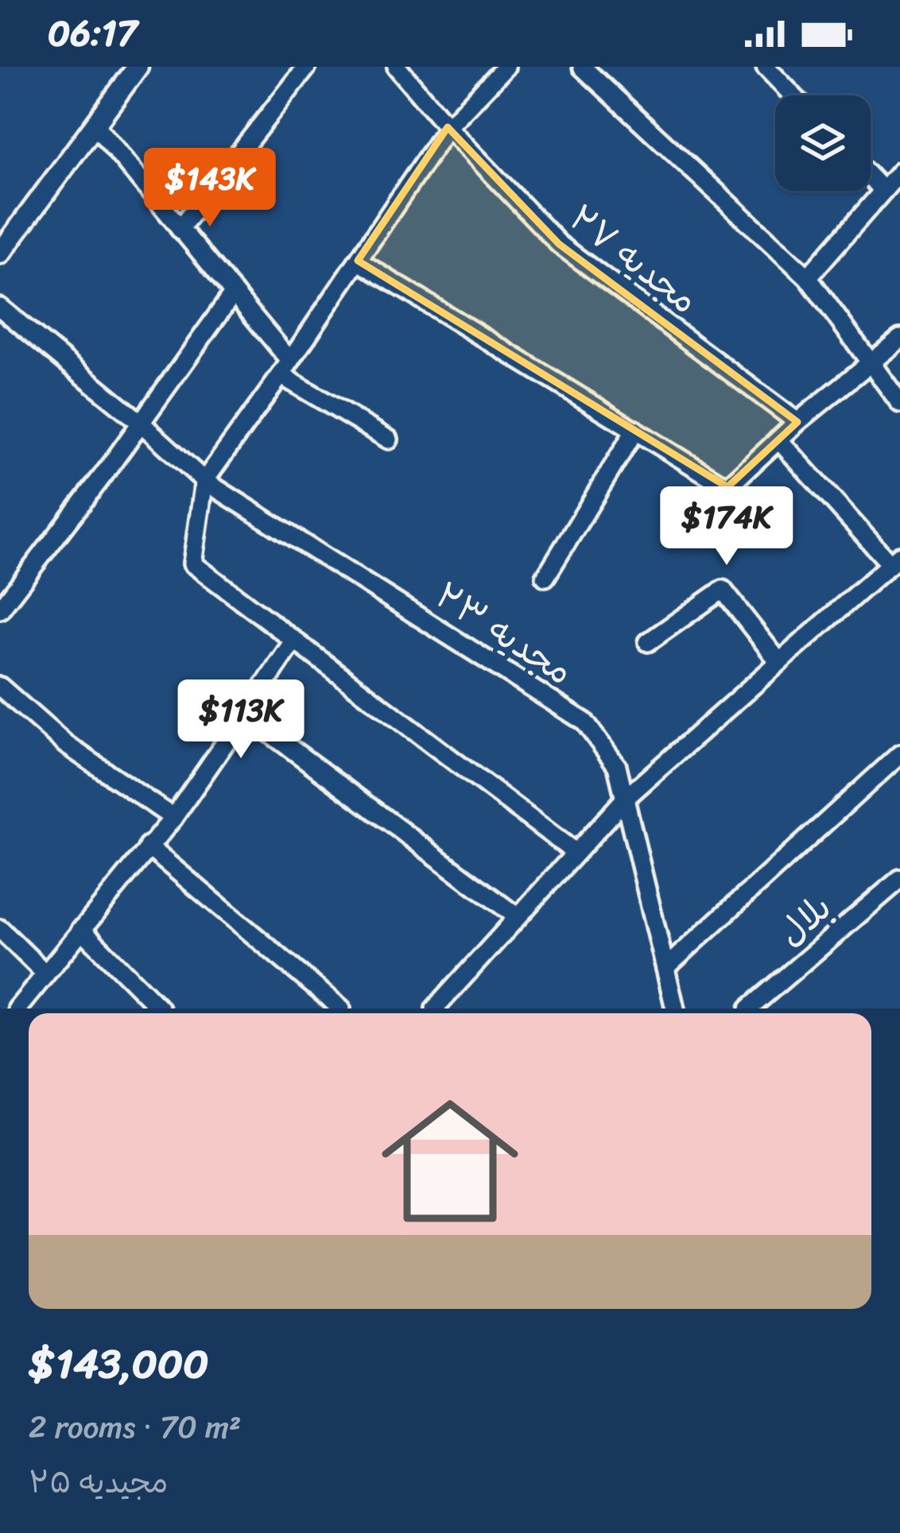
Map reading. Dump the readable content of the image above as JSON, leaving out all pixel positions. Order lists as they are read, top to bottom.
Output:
{
  "streets": {
    "street": ["مجدیه ۲۷", "مجدیه ۲۳", "بلال"]
  },
  "page": {
    "status": "06:17",
    "price": ["$143K", "$174K", "$113K"],
    "list": [
      {
        "name": "$143,000",
        "note": "2 rooms · 70 m² · مجیدیه ۲۵"
      }
    ]
  }
}
